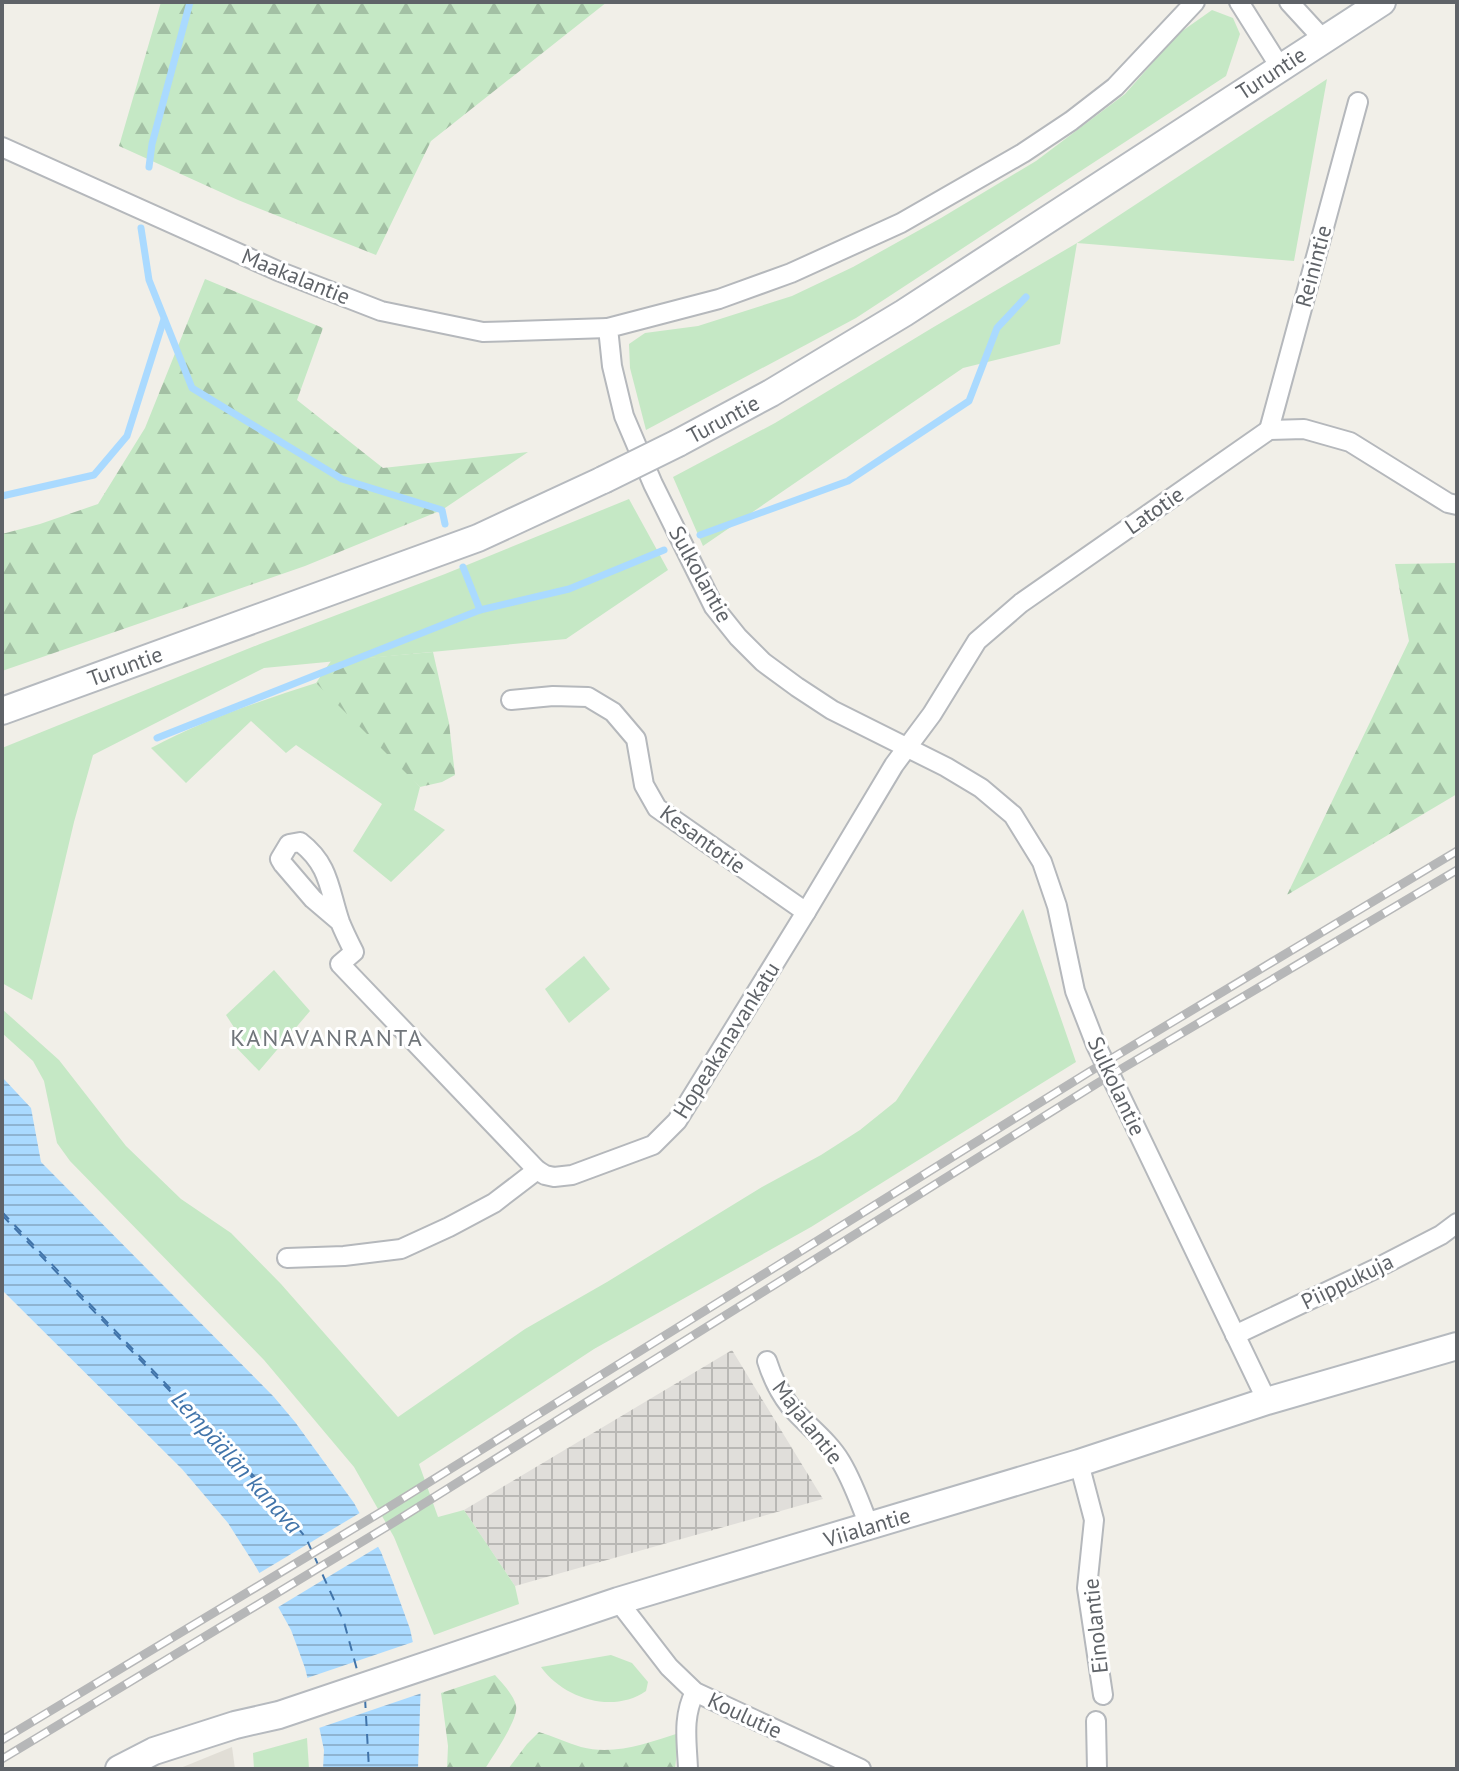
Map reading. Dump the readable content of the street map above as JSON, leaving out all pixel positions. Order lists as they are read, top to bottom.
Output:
{
  "streets": {
    "main road": ["Turuntie", "Viialantie"],
    "street": [
      "Reinintie",
      "Maakalantie",
      "Latotie",
      "Sulkolantie",
      "Kesantotie",
      "Hopeakanavankatu",
      "Piippukuja",
      "Majalantie",
      "Einolantie",
      "Koulutie"
    ]
  },
  "crossings": [
    ["Reinintie", "Latotie"],
    ["Maakalantie", "Sulkolantie"],
    ["Latotie", "Sulkolantie"],
    ["Latotie", "Hopeakanavankatu"],
    ["Sulkolantie", "Hopeakanavankatu"],
    ["Sulkolantie", "Piippukuja"],
    ["Sulkolantie", "Viialantie"],
    ["Kesantotie", "Hopeakanavankatu"],
    ["Majalantie", "Viialantie"],
    ["Viialantie", "Einolantie"],
    ["Viialantie", "Koulutie"]
  ],
  "districts": ["KANAVANRANTA"],
  "water": ["Lempäälän kanava"]
}
